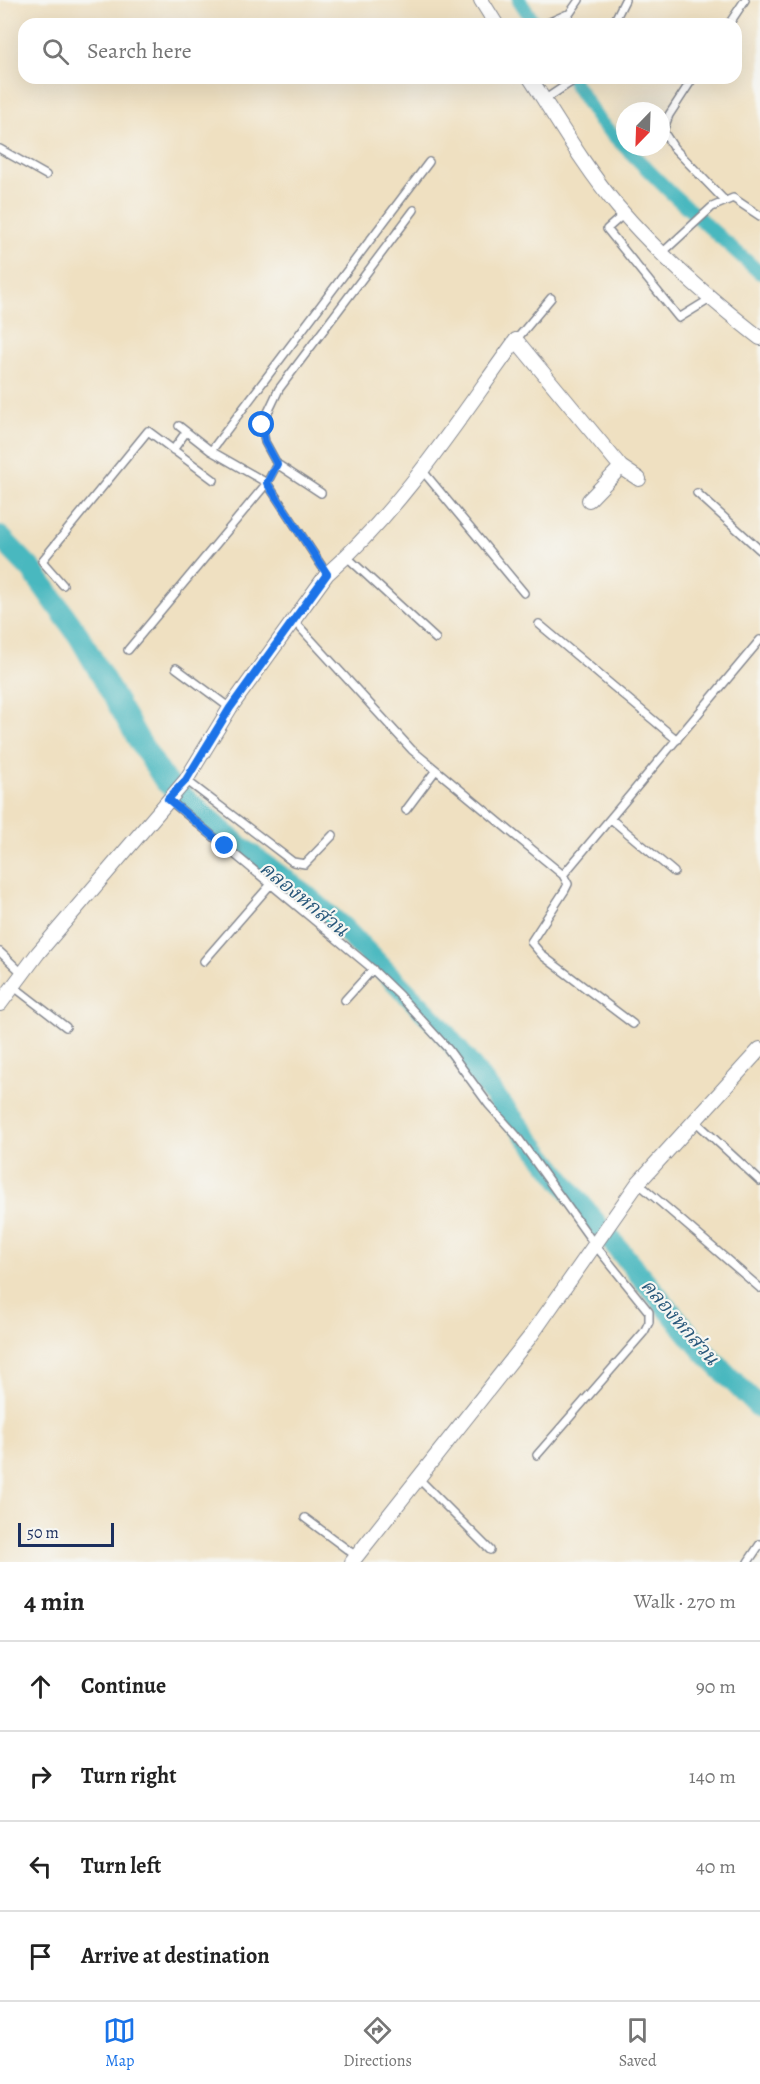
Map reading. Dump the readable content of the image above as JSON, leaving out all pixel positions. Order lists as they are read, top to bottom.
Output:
{
  "water": ["คลองหกส่วน"],
  "scale_bar": "50 m",
  "north": "bottom left",
  "page": {
    "search": "Search here",
    "scale": "50 m",
    "heading": ["4 min", "Walk · 270 m"],
    "list": [
      ["Continue", "90 m"],
      ["Turn right", "140 m"],
      ["Turn left", "40 m"],
      "Arrive at destination"
    ],
    "nav": ["Map", "Directions", "Saved"]
  }
}
